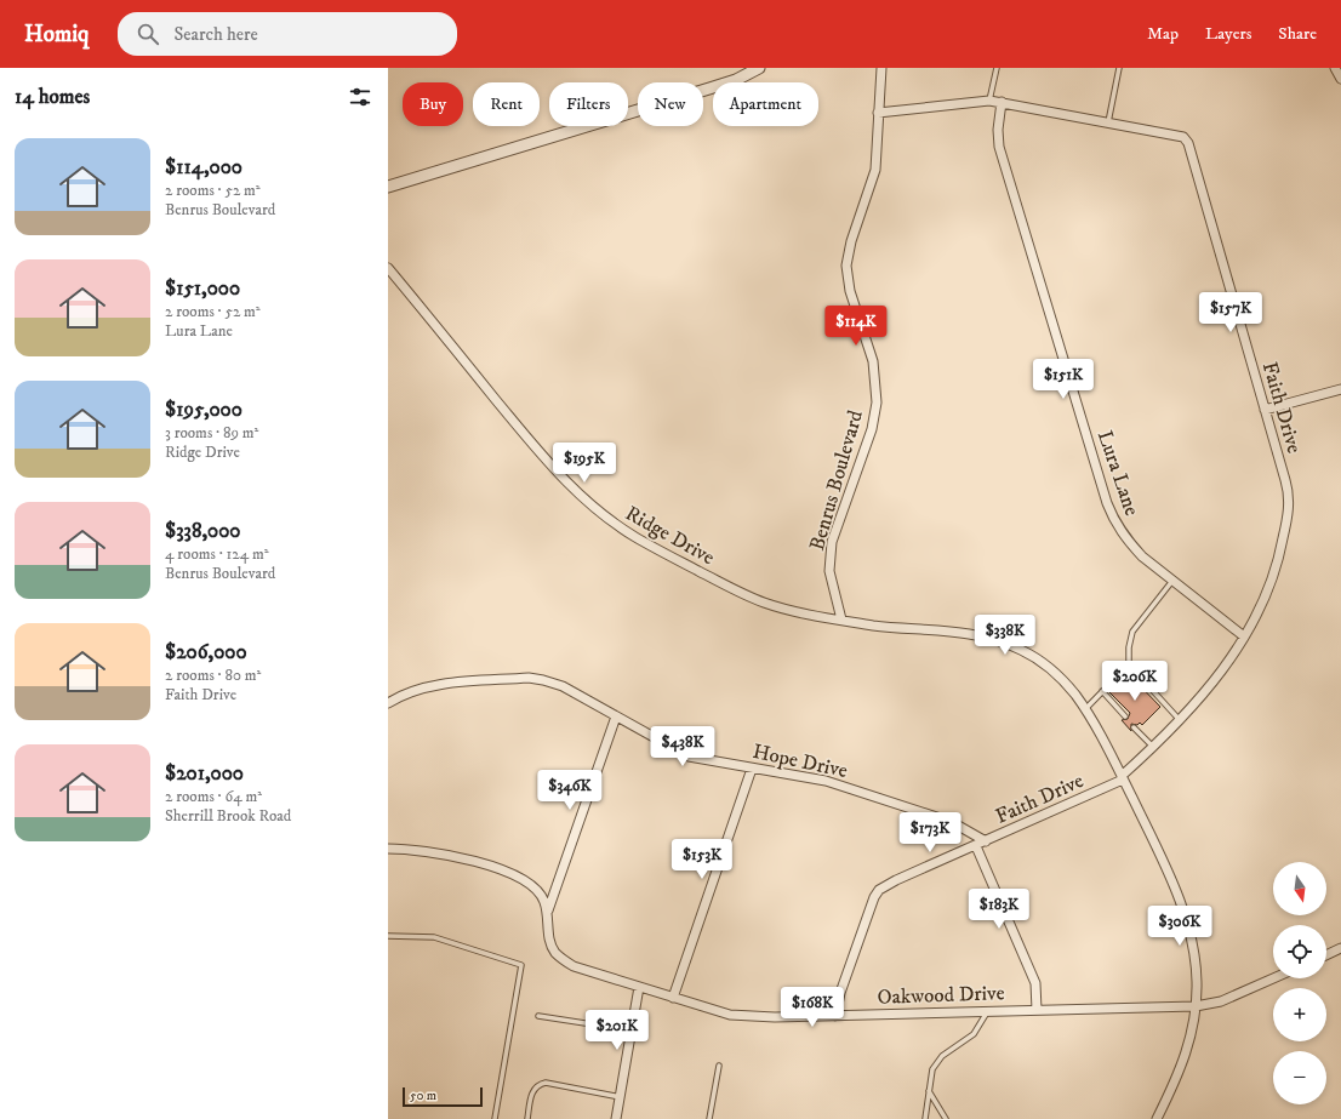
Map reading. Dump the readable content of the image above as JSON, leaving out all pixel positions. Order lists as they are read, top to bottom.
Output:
{
  "streets": {
    "street": [
      "Faith Drive",
      "Lura Lane",
      "Benrus Boulevard",
      "Ridge Drive",
      "Hope Drive",
      "Oakwood Drive"
    ]
  },
  "crossings": [
    ["Faith Drive", "Lura Lane"],
    ["Faith Drive", "Benrus Boulevard"],
    ["Faith Drive", "Hope Drive"],
    ["Faith Drive", "Oakwood Drive"],
    ["Benrus Boulevard", "Ridge Drive"]
  ],
  "scale_bar": "50 m",
  "north": "bottom",
  "page": {
    "header": "Homiq",
    "search": "Search here",
    "nav": ["Map", "Layers", "Share"],
    "heading": "14 homes",
    "chip": [
      "Buy",
      "Rent",
      "Filters",
      "New",
      "Apartment"
    ],
    "list": [
      {
        "name": "$114,000",
        "note": "2 rooms · 52 m² · Benrus Boulevard"
      },
      {
        "name": "$151,000",
        "note": "2 rooms · 52 m² · Lura Lane"
      },
      {
        "name": "$195,000",
        "note": "3 rooms · 89 m² · Ridge Drive"
      },
      {
        "name": "$338,000",
        "note": "4 rooms · 124 m² · Benrus Boulevard"
      },
      {
        "name": "$206,000",
        "note": "2 rooms · 80 m² · Faith Drive"
      },
      {
        "name": "$201,000",
        "note": "2 rooms · 64 m² · Sherrill Brook Road"
      }
    ],
    "price": [
      "$157K",
      "$114K",
      "$151K",
      "$195K",
      "$338K",
      "$206K",
      "$438K",
      "$346K",
      "$173K",
      "$153K",
      "$183K",
      "$306K",
      "$168K",
      "$201K"
    ],
    "map_buttons": ["+", "−"],
    "scale": "50 m"
  }
}
